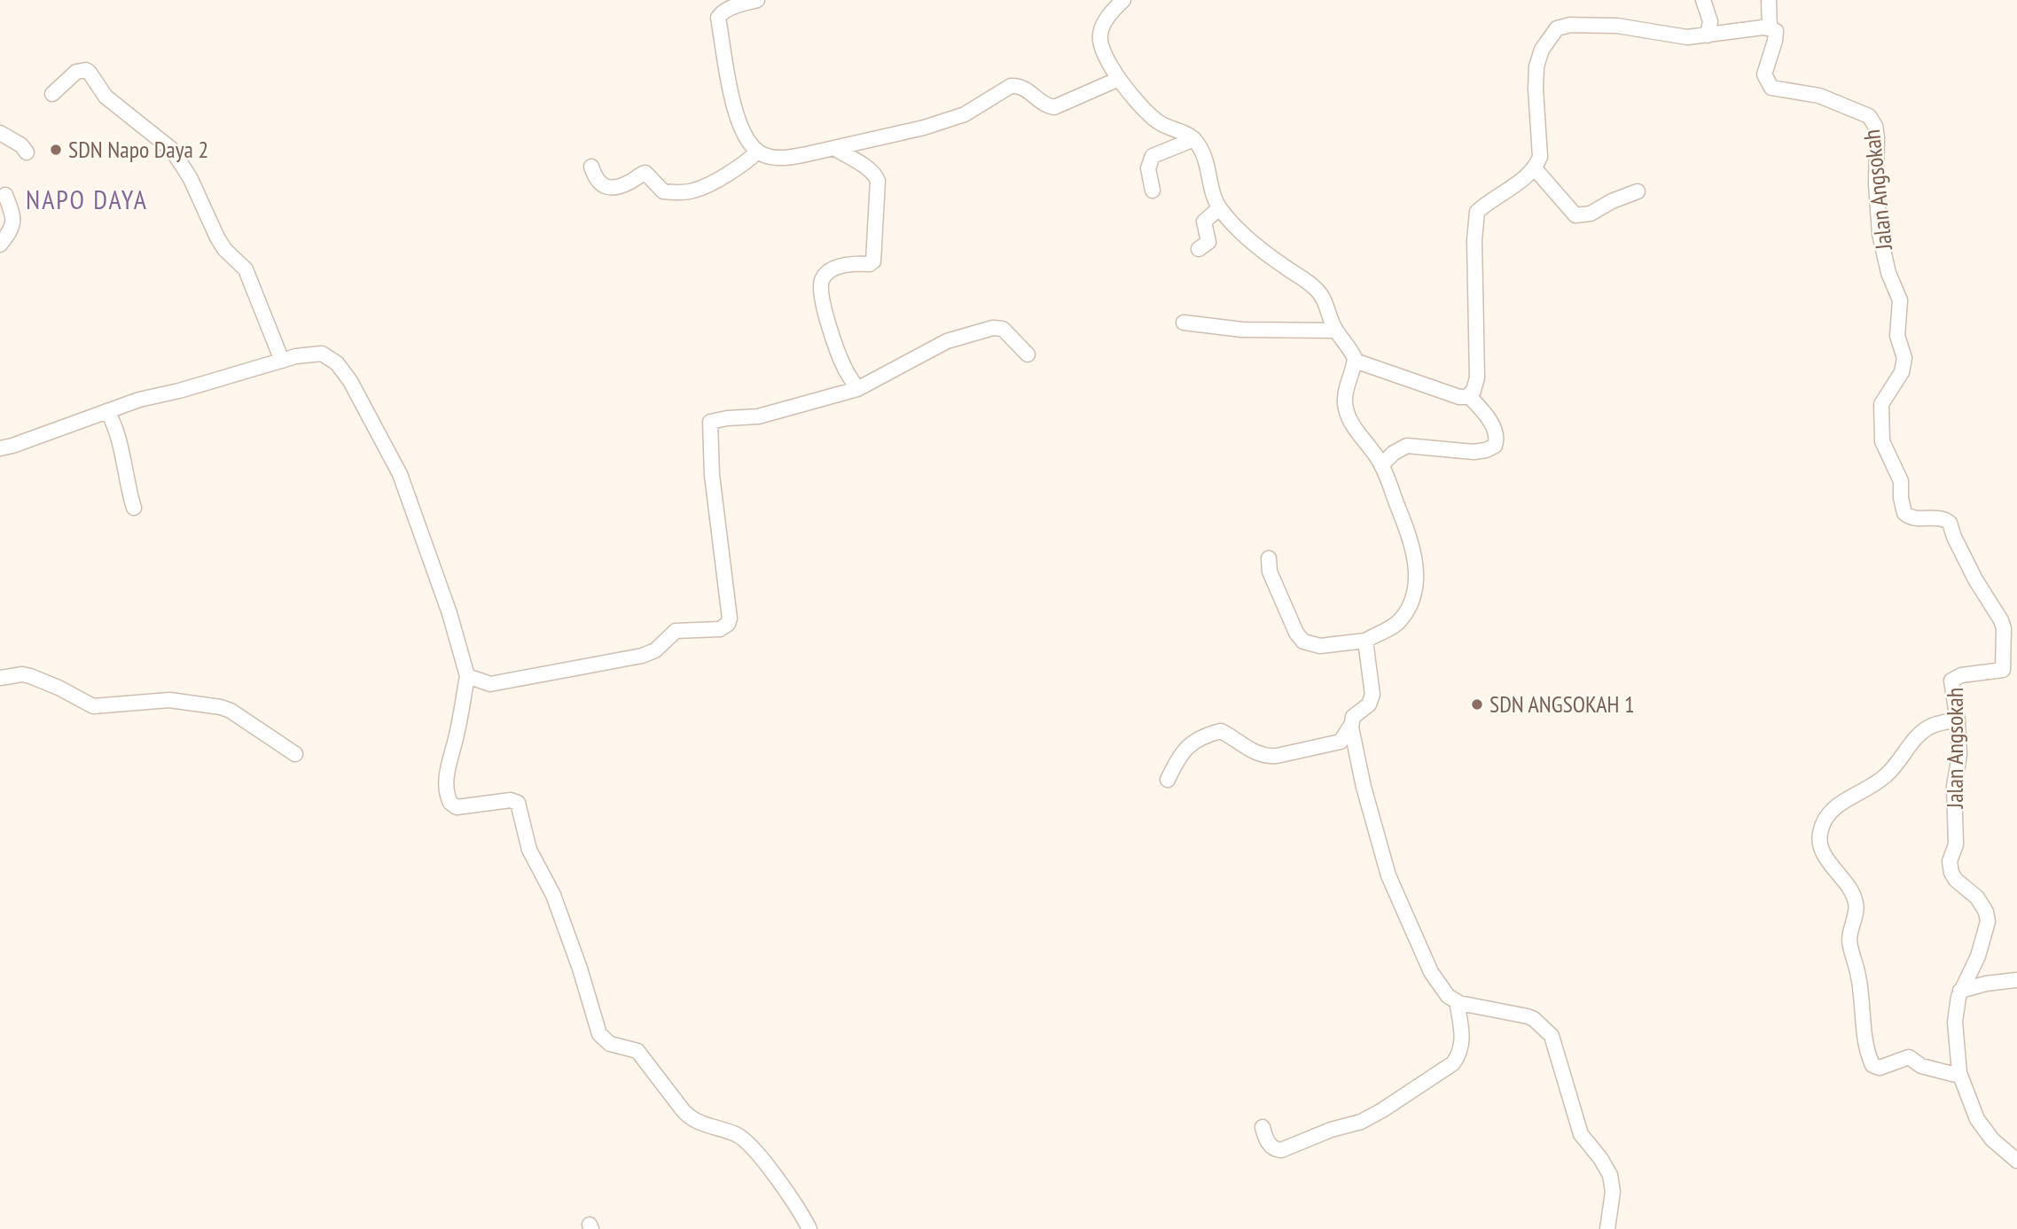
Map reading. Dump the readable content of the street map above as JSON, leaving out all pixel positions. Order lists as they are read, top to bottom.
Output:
{
  "streets": {
    "street": ["Jalan Angsokah"]
  },
  "districts": ["NAPO DAYA"],
  "places": ["SDN Napo Daya 2", "SDN ANGSOKAH 1"]
}
